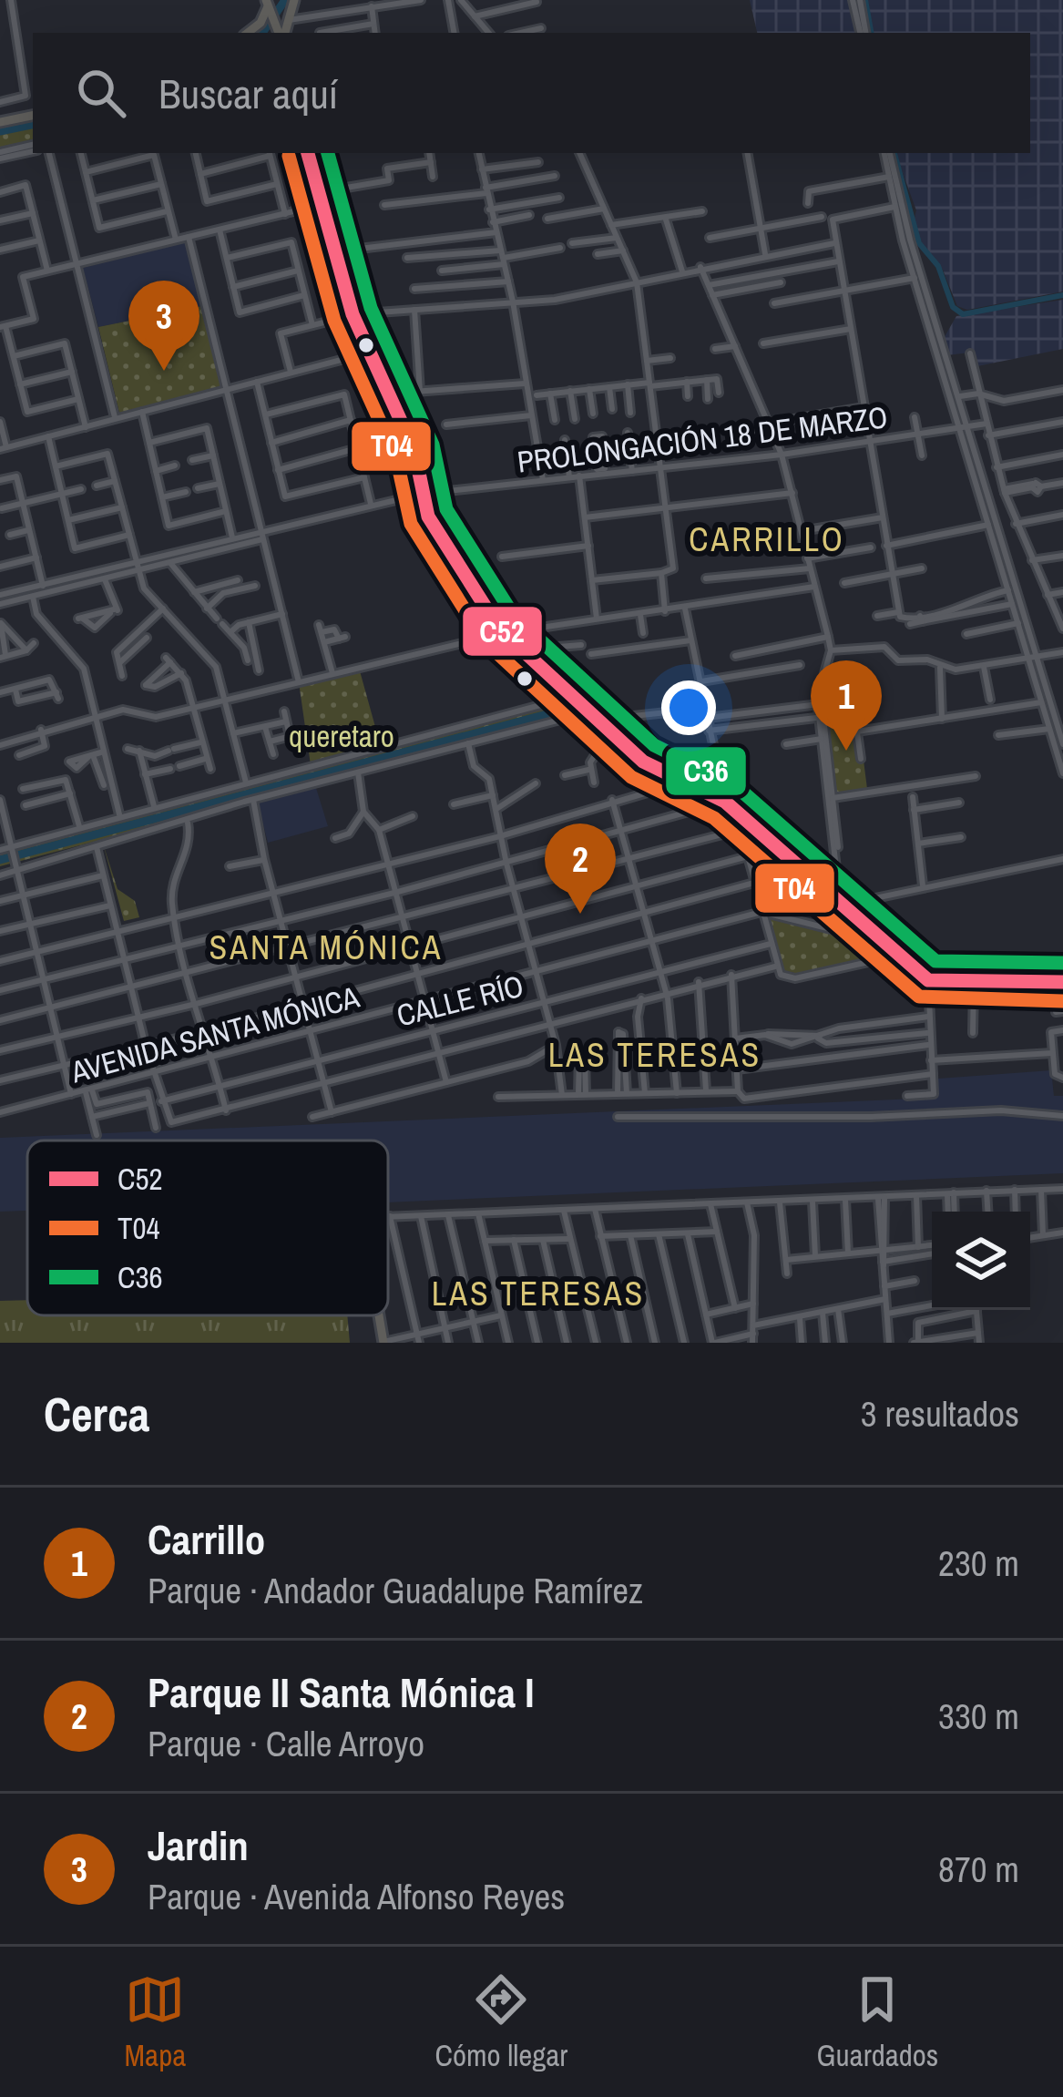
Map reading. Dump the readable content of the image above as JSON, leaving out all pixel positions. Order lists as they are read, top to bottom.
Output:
{
  "streets": {
    "street": ["PROLONGACIÓN 18 DE MARZO", "CALLE RÍO", "AVENIDA SANTA MÓNICA"]
  },
  "districts": [
    "CARRILLO",
    "SANTA MÓNICA",
    "LAS TERESAS",
    "LAS TERESAS"
  ],
  "parks": ["queretaro"],
  "lines": ["transit line C52", "transit line C36", "transit line T04"],
  "legend": ["C52", "T04", "C36"],
  "page": {
    "search": "Buscar aquí",
    "pins": ["3", "1", "2"],
    "heading": ["Cerca", "3 resultados"],
    "list": [
      {
        "mark": "1",
        "name": "Carrillo",
        "note": "Parque · Andador Guadalupe Ramírez",
        "value": "230 m"
      },
      {
        "mark": "2",
        "name": "Parque II Santa Mónica I",
        "note": "Parque · Calle Arroyo",
        "value": "330 m"
      },
      {
        "mark": "3",
        "name": "Jardin",
        "note": "Parque · Avenida Alfonso Reyes",
        "value": "870 m"
      }
    ],
    "nav": ["Mapa", "Cómo llegar", "Guardados"]
  }
}
